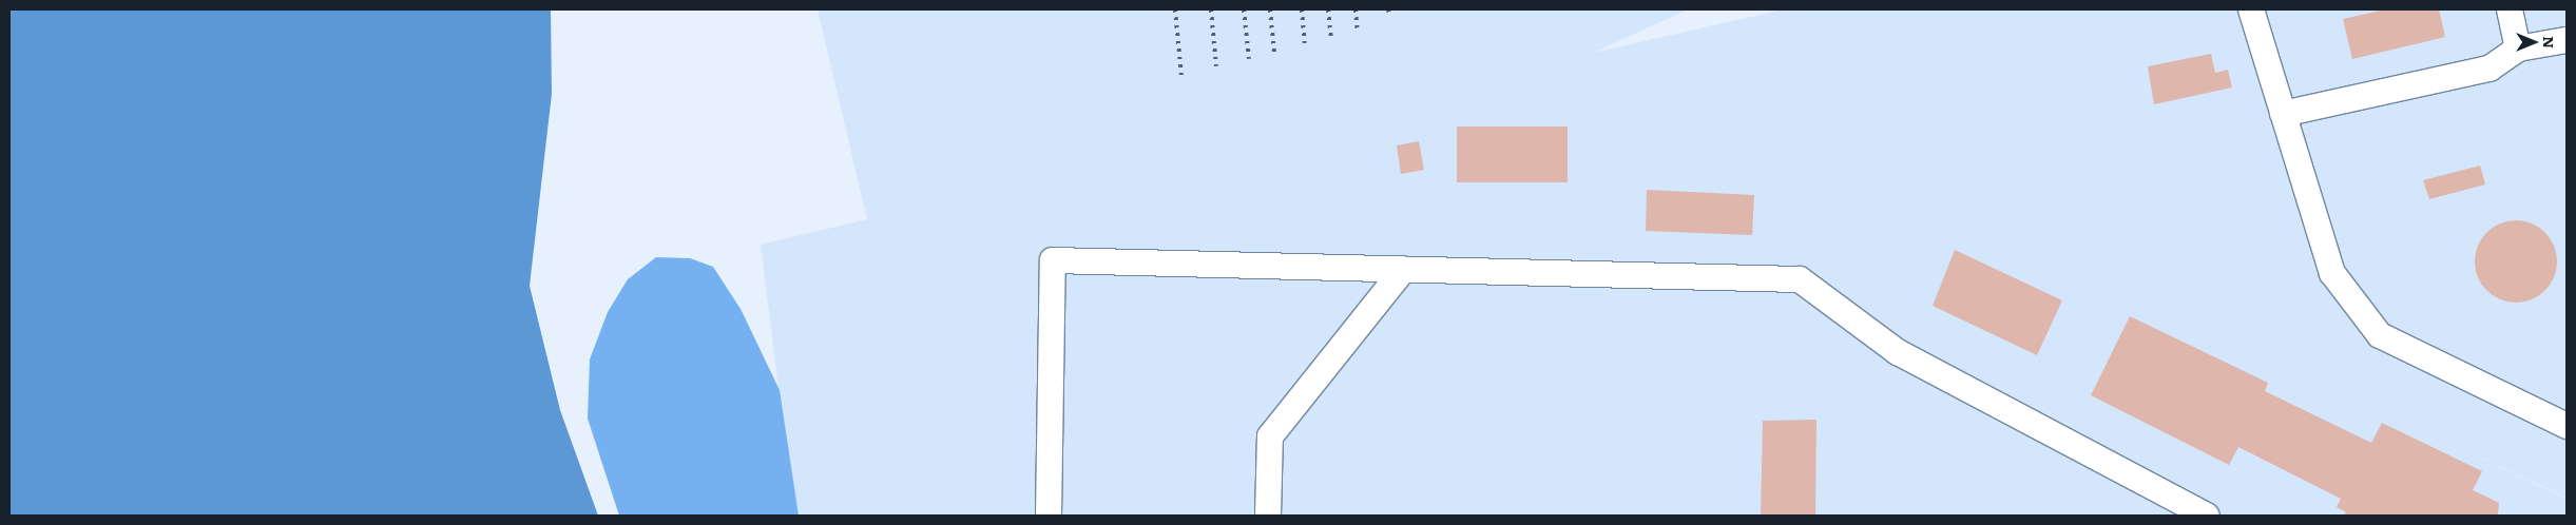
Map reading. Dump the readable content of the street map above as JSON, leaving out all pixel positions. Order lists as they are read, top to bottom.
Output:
{
  "north": "right"
}
